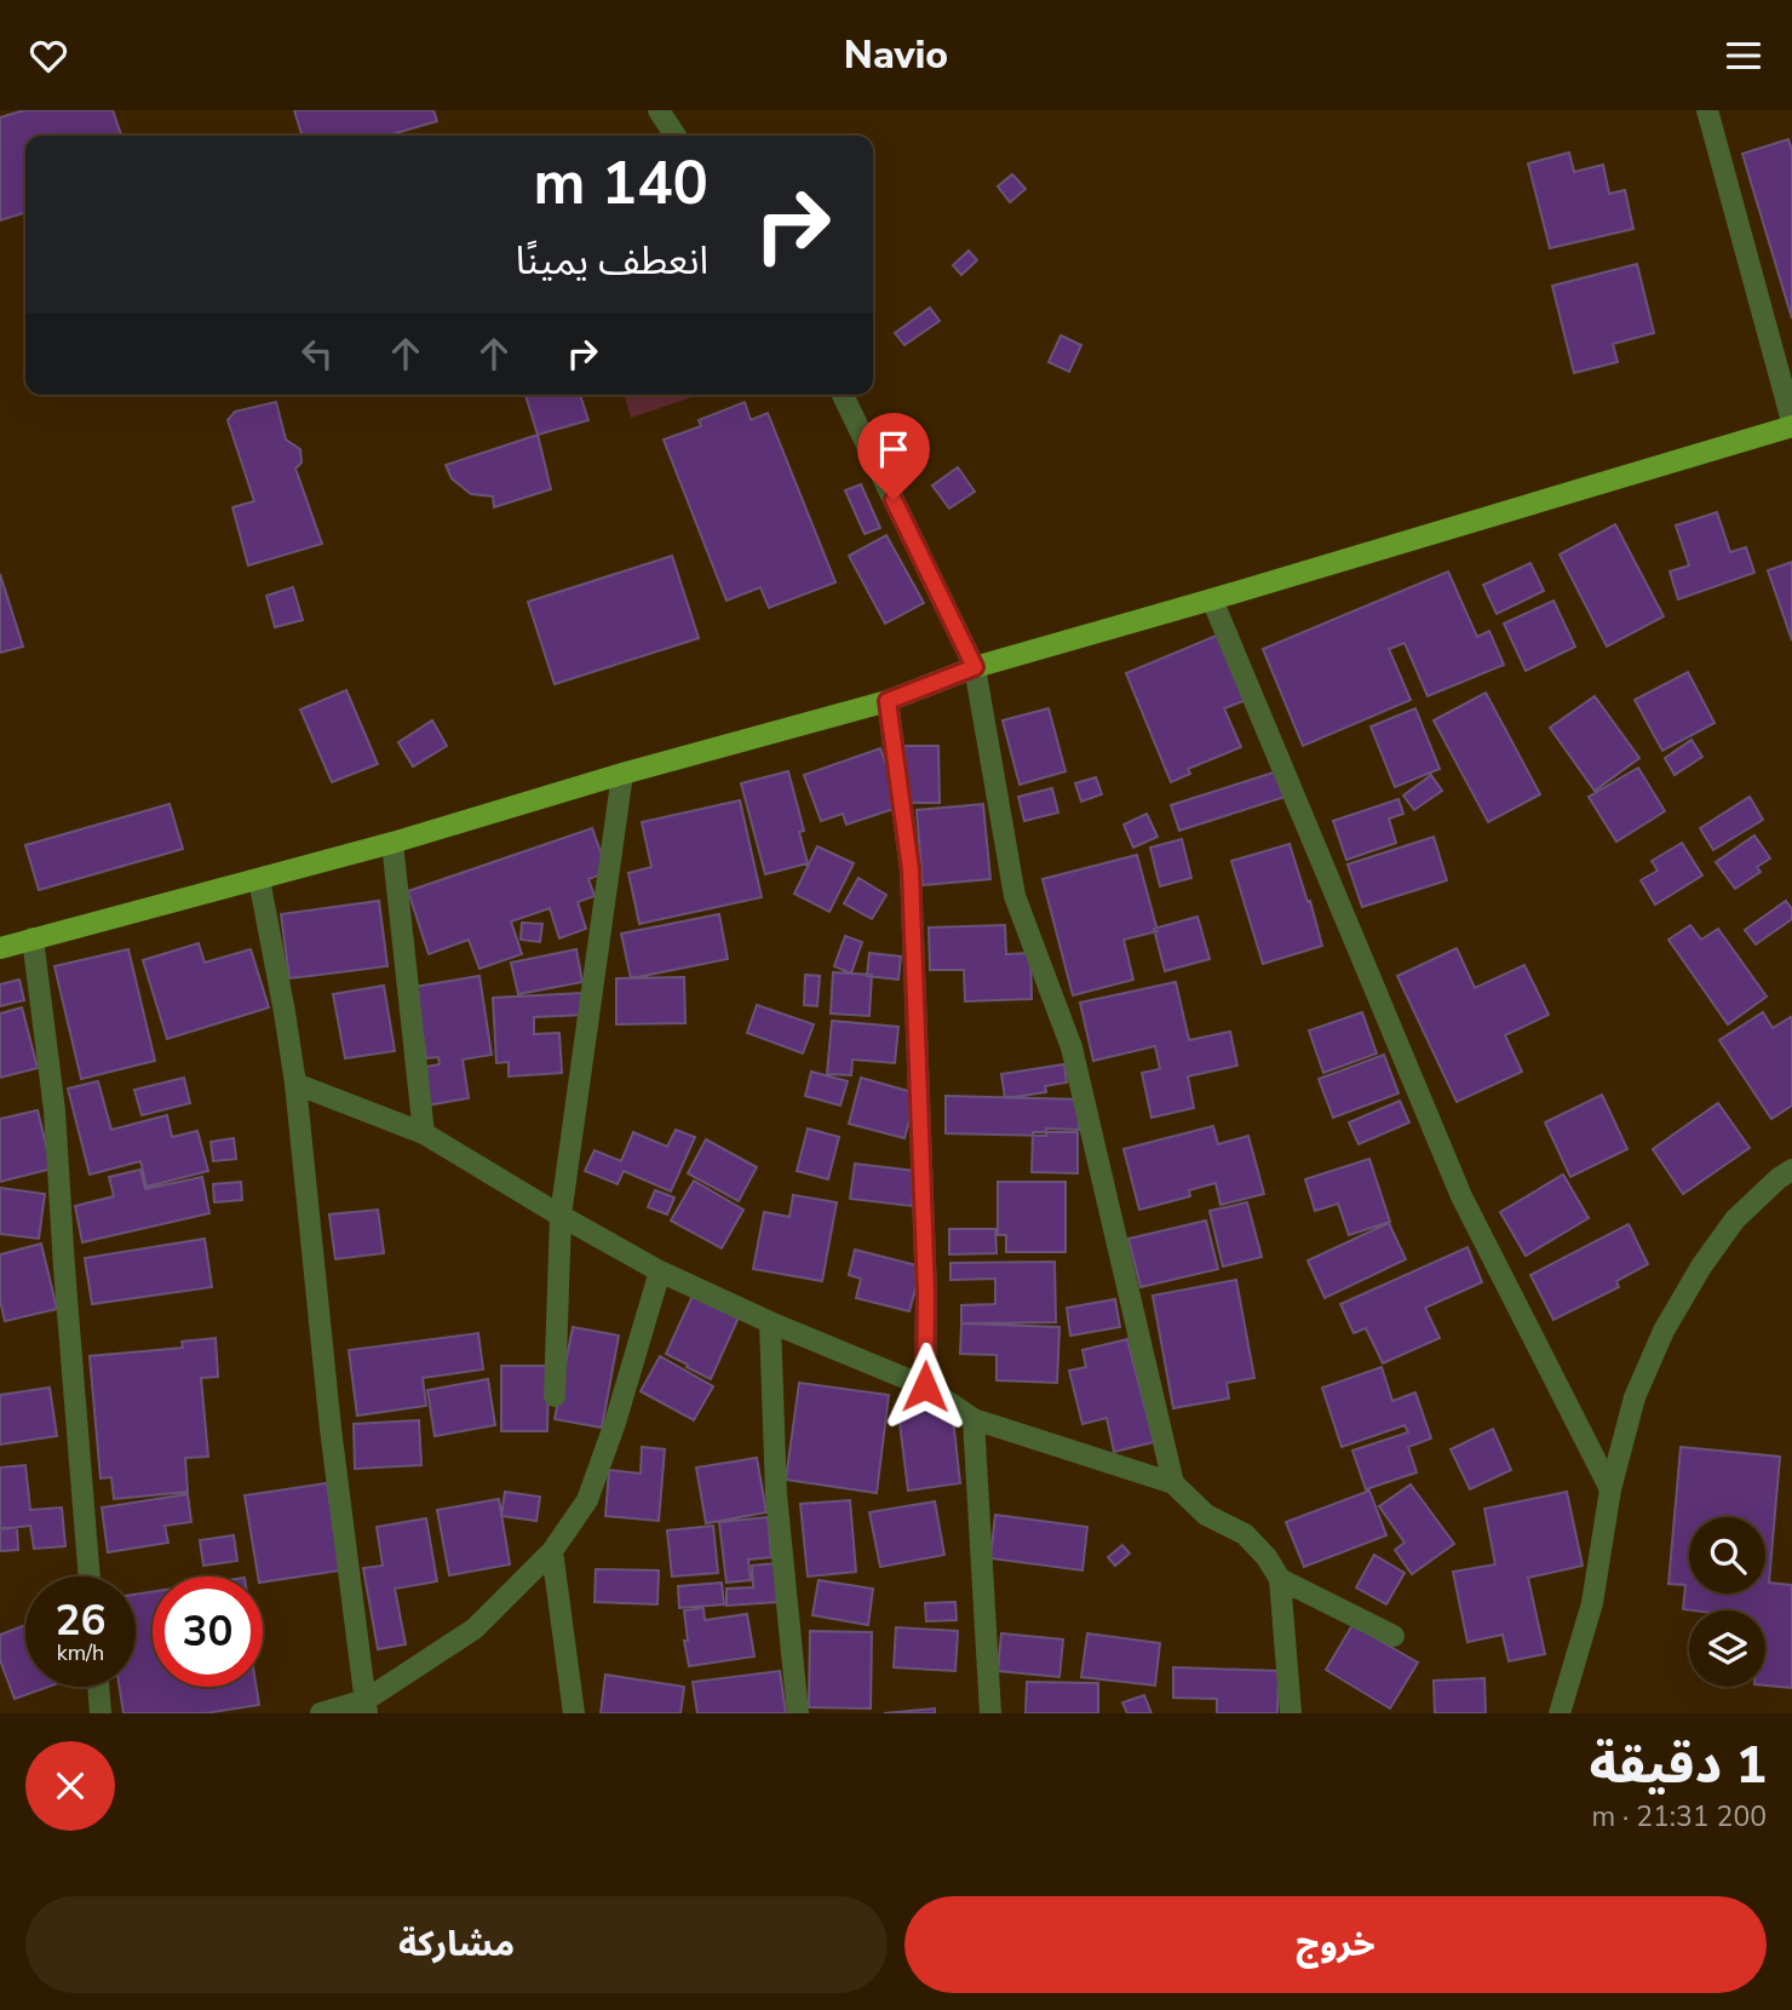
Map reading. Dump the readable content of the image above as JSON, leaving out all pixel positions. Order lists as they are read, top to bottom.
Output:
{
  "page": {
    "header": "Navio",
    "turn": ["140 m", "انعطف يمينًا"],
    "speed": "26 km/h",
    "limit": "30",
    "heading": ["1 دقيقة", "200 m · 21:31"],
    "buttons": ["خروج", "مشاركة"]
  }
}
